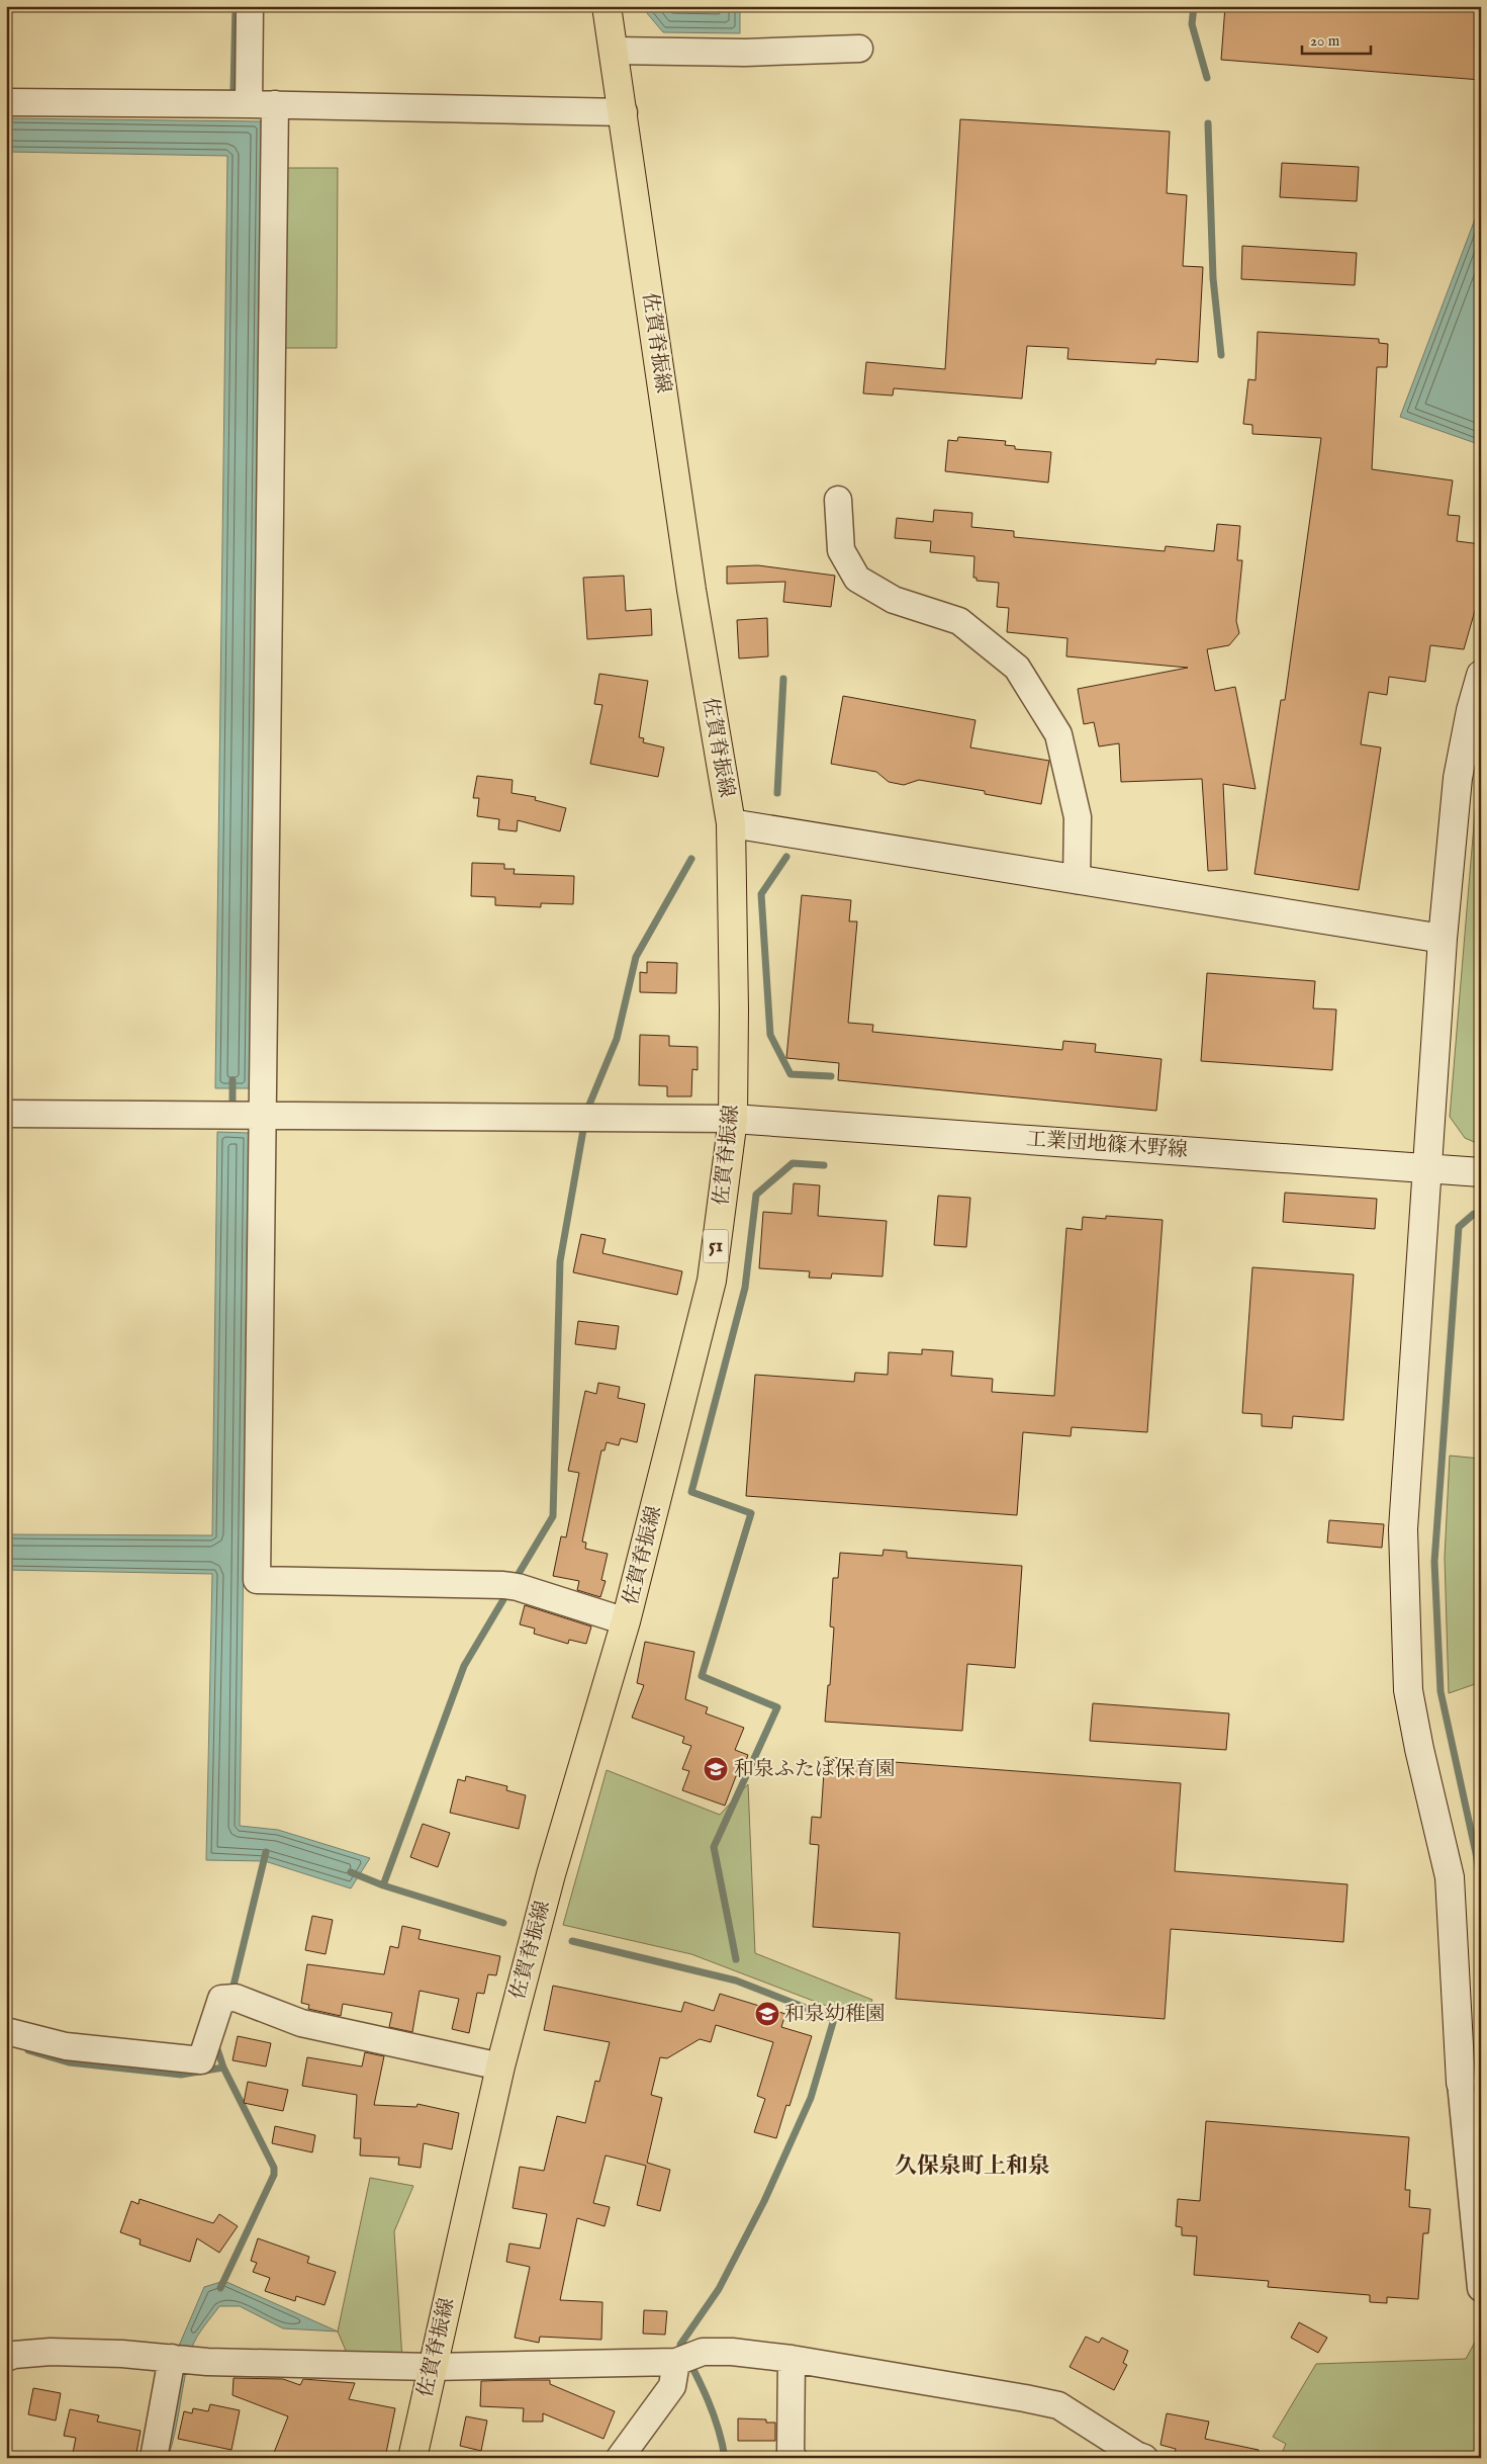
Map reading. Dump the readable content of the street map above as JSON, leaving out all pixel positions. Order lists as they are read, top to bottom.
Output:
{
  "streets": {
    "main road": ["佐賀脊振線", "51"],
    "street": ["工業団地篠木野線"]
  },
  "crossings": [
    ["佐賀脊振線", "工業団地篠木野線"]
  ],
  "districts": ["久保泉町上和泉"],
  "places": {
    "school or university": ["和泉ふたば保育園", "和泉幼稚園"]
  },
  "scale_bar": "20 m"
}
